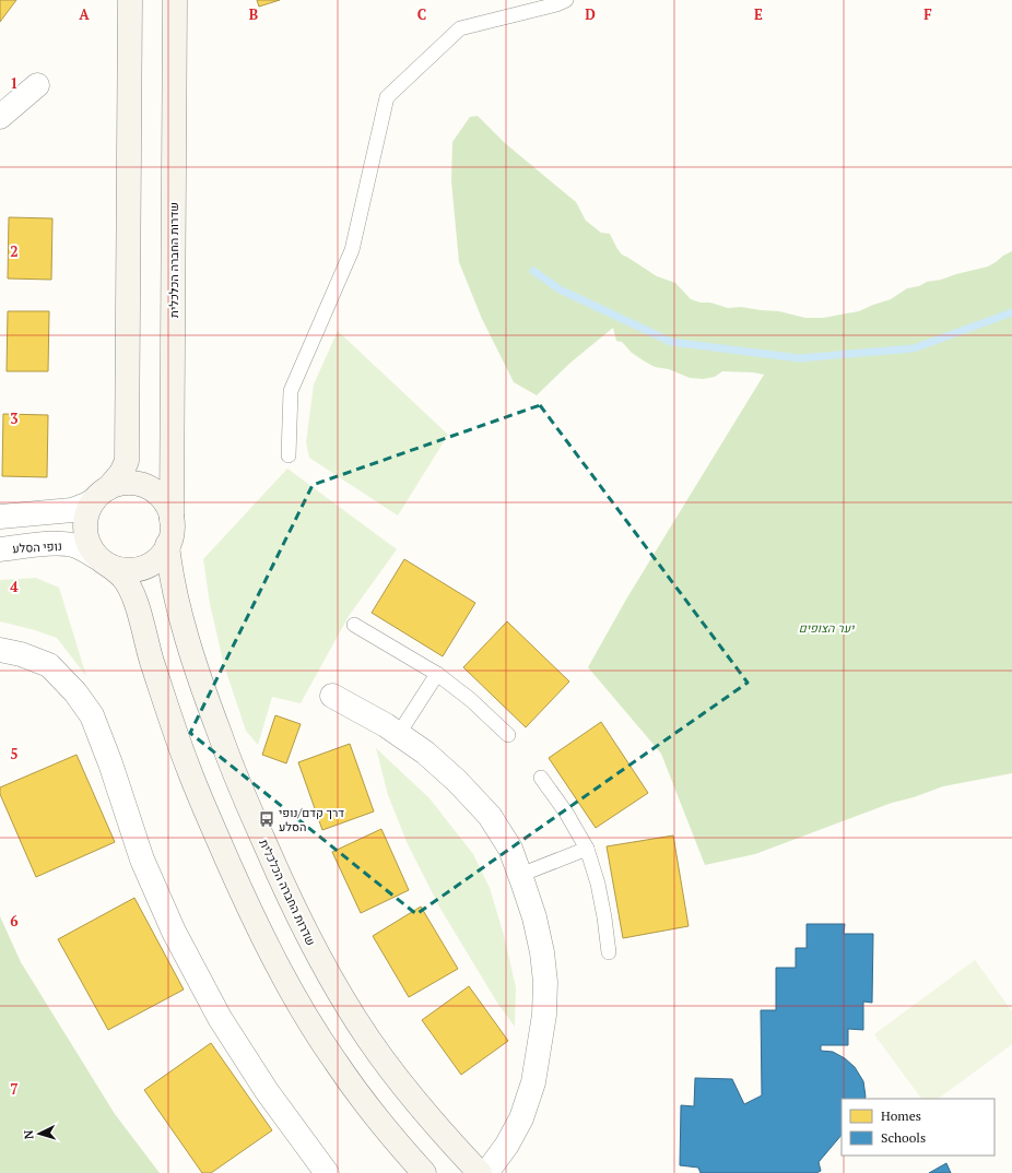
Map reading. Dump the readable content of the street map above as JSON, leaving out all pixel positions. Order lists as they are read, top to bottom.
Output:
{
  "streets": {
    "main road": ["שדרות החברה הכלכלית"],
    "street": ["נופי הסלע"]
  },
  "crossings": [
    ["שדרות החברה הכלכלית", "נופי הסלע"]
  ],
  "parks": ["יער הצופים"],
  "places": {
    "bus stop": ["דרך קדם/נופי הסלע"]
  },
  "legend": ["Homes", "Schools"],
  "north": "left",
  "grid": {
    "columns": [
      "A",
      "B",
      "C",
      "D",
      "E",
      "F"
    ],
    "rows": [
      "1",
      "2",
      "3",
      "4",
      "5",
      "6",
      "7"
    ]
  }
}
